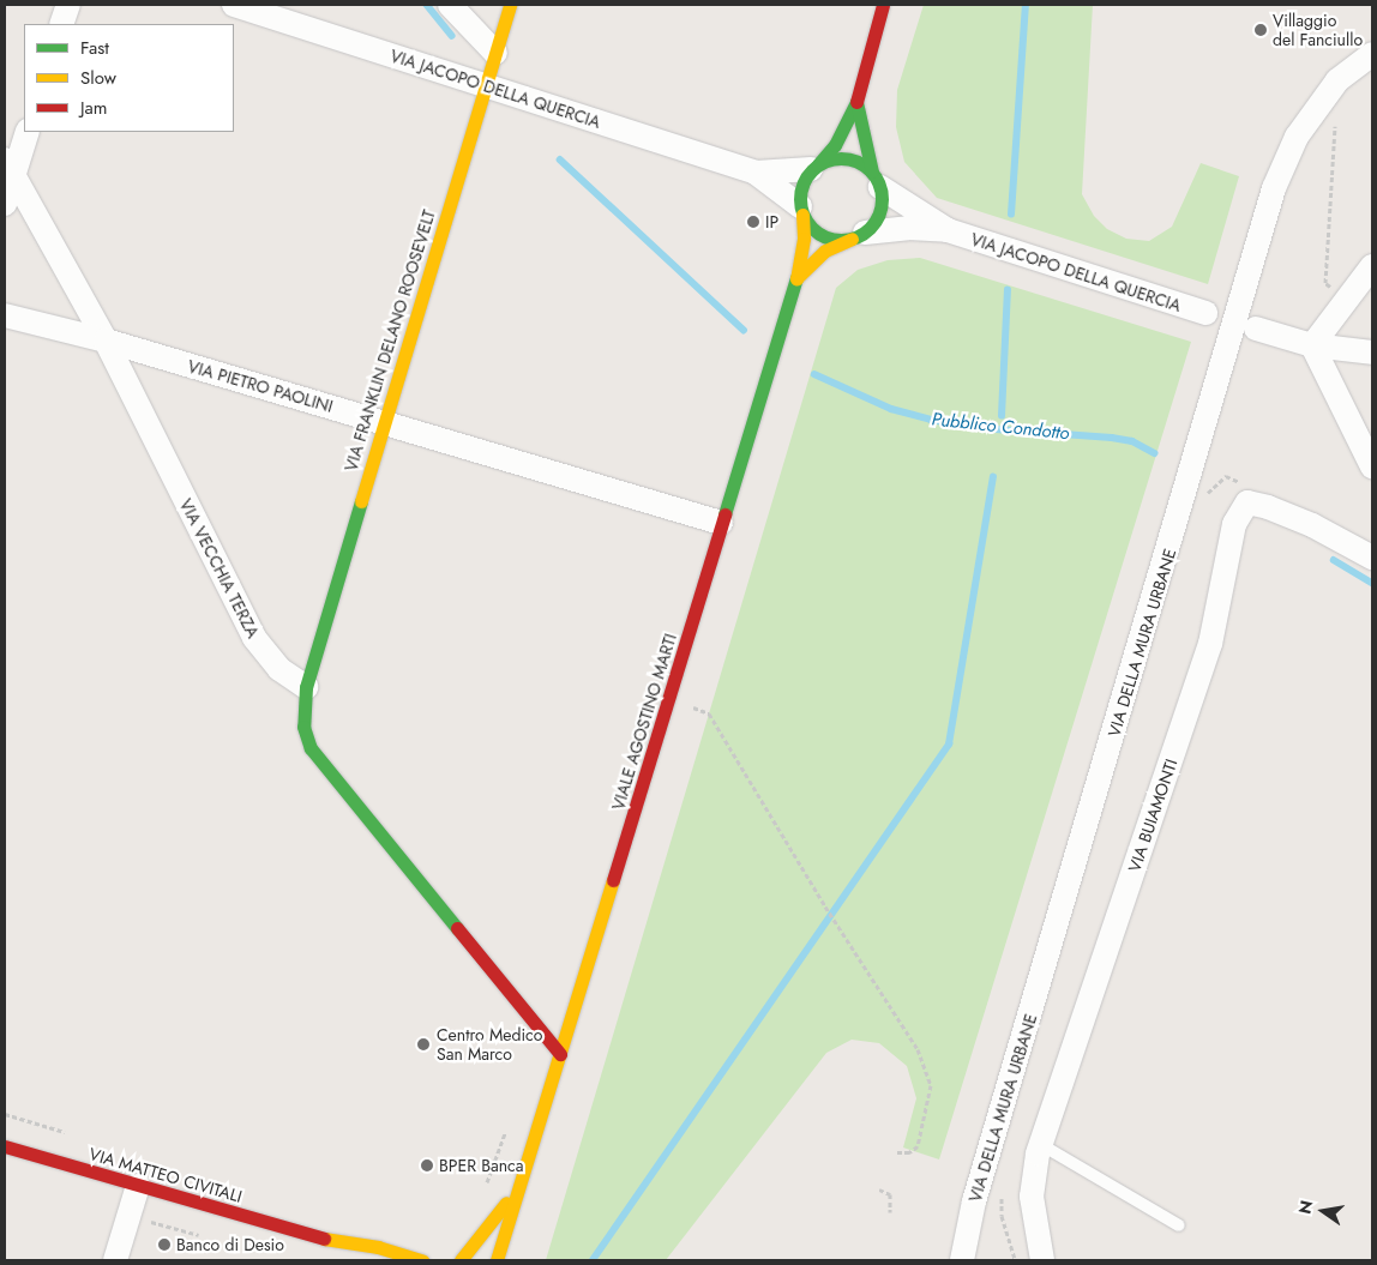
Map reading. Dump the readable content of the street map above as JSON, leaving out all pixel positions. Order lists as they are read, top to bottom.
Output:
{
  "streets": {
    "main road": ["VIA FRANKLIN DELANO ROOSEVELT", "VIALE AGOSTINO MARTI", "VIA MATTEO CIVITALI"],
    "street": [
      "VIA JACOPO DELLA QUERCIA",
      "VIA PIETRO PAOLINI",
      "VIA VECCHIA TERZA",
      "VIA DELLA MURA URBANE",
      "VIA BUIAMONTI"
    ]
  },
  "crossings": [
    ["VIA JACOPO DELLA QUERCIA", "VIA FRANKLIN DELANO ROOSEVELT"],
    ["VIA JACOPO DELLA QUERCIA", "VIALE AGOSTINO MARTI"],
    ["VIA FRANKLIN DELANO ROOSEVELT", "VIA PIETRO PAOLINI"],
    ["VIA FRANKLIN DELANO ROOSEVELT", "VIA VECCHIA TERZA"],
    ["VIA PIETRO PAOLINI", "VIA VECCHIA TERZA"],
    ["VIA PIETRO PAOLINI", "VIALE AGOSTINO MARTI"]
  ],
  "water": ["Pubblico Condotto"],
  "places": [
    "Villaggio del Fanciullo",
    "IP",
    "Centro Medico San Marco",
    "BPER Banca",
    "Banco di Desio"
  ],
  "legend": ["Fast", "Slow", "Jam"],
  "north": "left"
}
